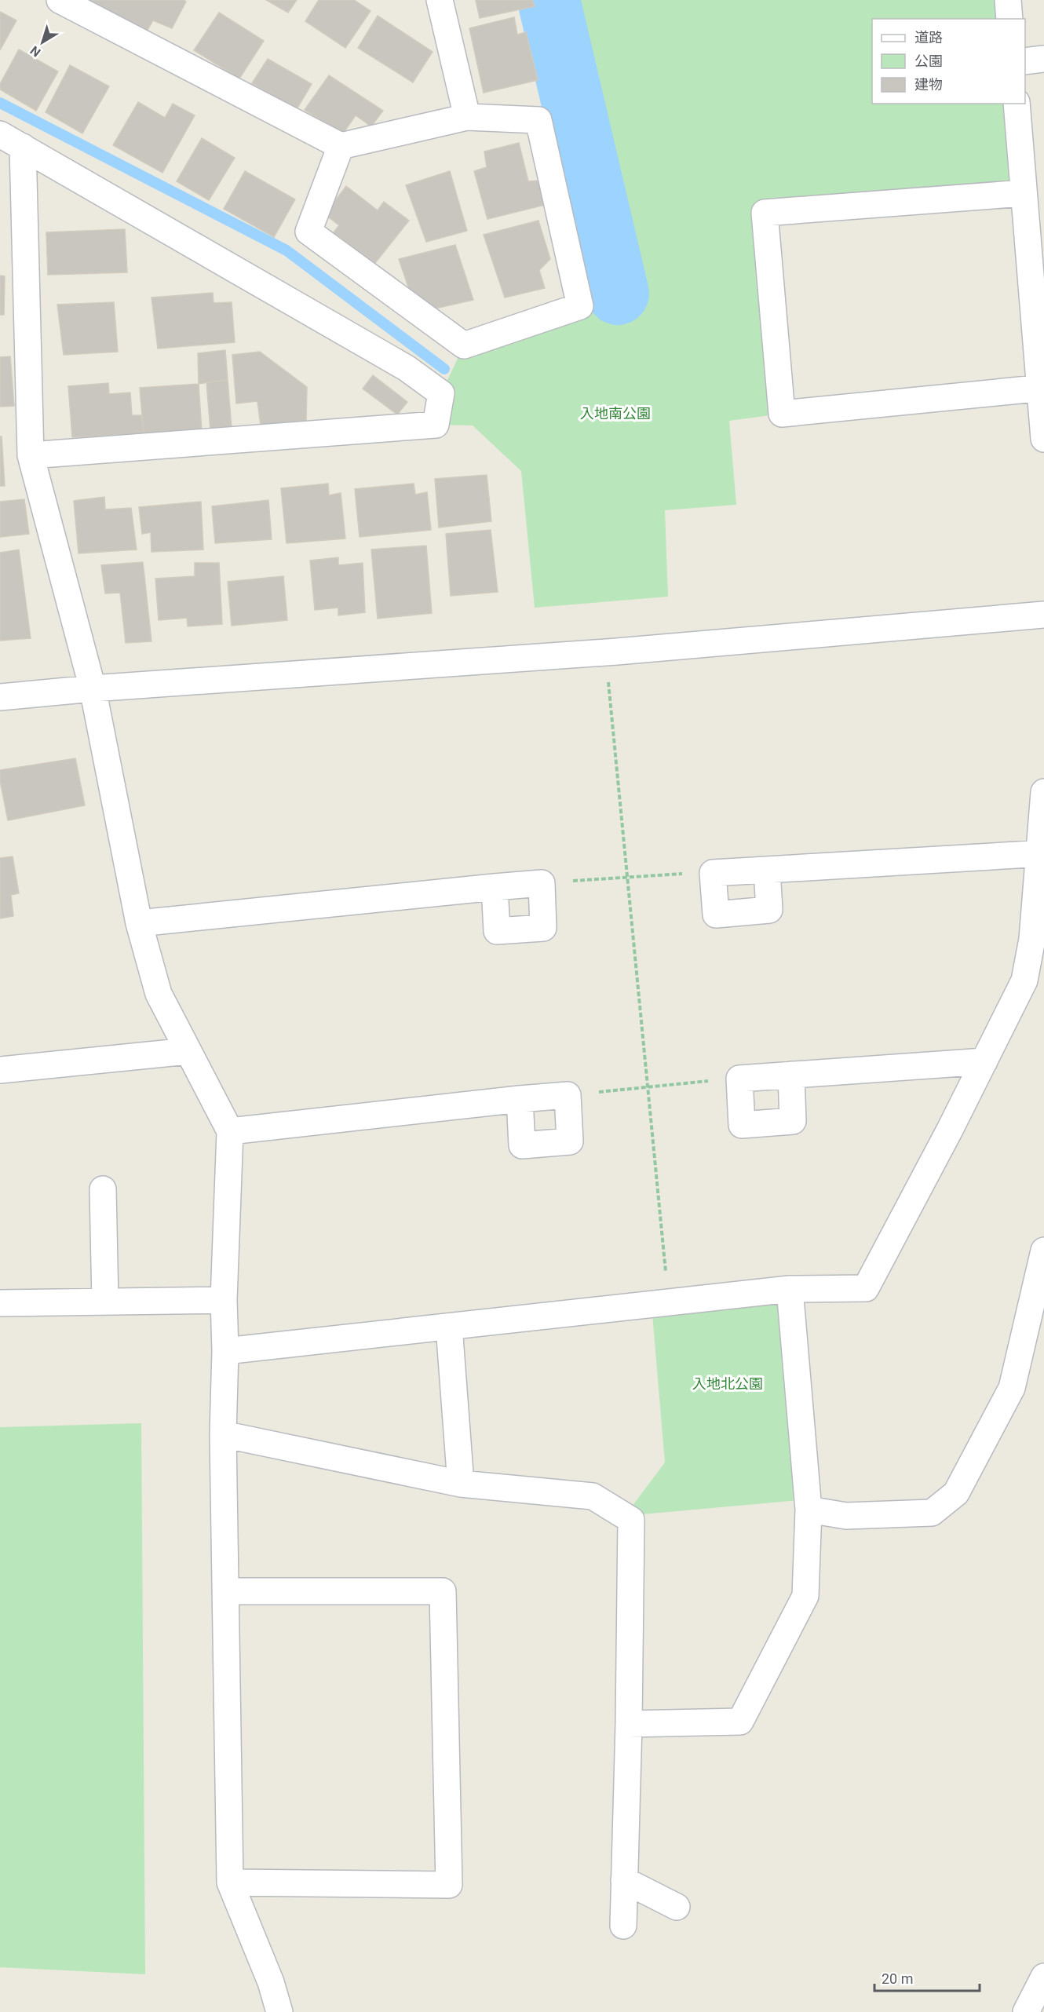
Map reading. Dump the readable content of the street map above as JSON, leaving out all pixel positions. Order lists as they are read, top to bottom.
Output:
{
  "parks": ["入地南公園", "入地北公園"],
  "legend": ["道路", "公園", "建物"],
  "scale_bar": "20 m",
  "north": "bottom left"
}
